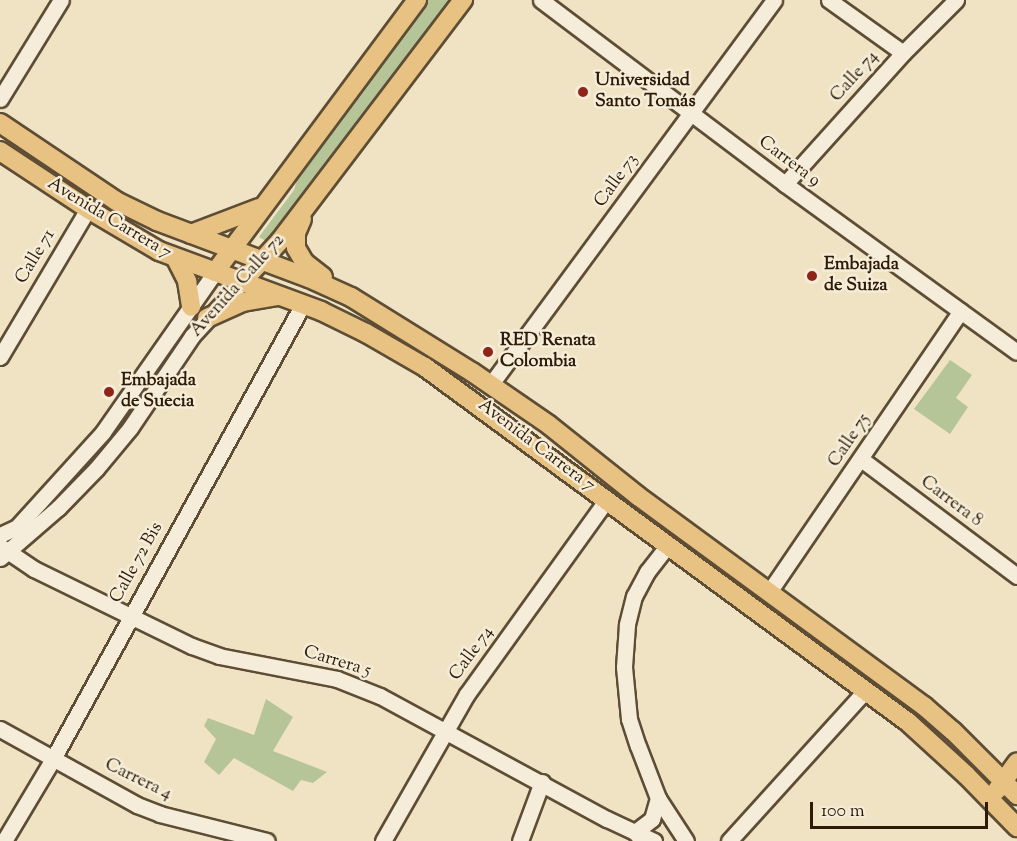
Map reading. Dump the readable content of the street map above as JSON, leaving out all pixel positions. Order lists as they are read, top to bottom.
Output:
{
  "streets": {
    "main road": ["Avenida Carrera 7", "Avenida Calle 72"],
    "street": [
      "Calle 74",
      "Carrera 9",
      "Calle 73",
      "Calle 71",
      "Calle 75",
      "Carrera 8",
      "Calle 72 Bis",
      "Carrera 5",
      "Carrera 4"
    ]
  },
  "crossings": [
    ["Calle 74", "Carrera 9"],
    ["Calle 74", "Avenida Carrera 7"],
    ["Calle 74", "Carrera 5"],
    ["Carrera 9", "Calle 73"],
    ["Carrera 9", "Calle 75"],
    ["Calle 73", "Avenida Carrera 7"],
    ["Avenida Carrera 7", "Calle 71"],
    ["Avenida Carrera 7", "Avenida Calle 72"],
    ["Avenida Carrera 7", "Calle 75"],
    ["Avenida Carrera 7", "Calle 72 Bis"],
    ["Avenida Calle 72", "Carrera 5"],
    ["Calle 75", "Carrera 8"],
    ["Calle 72 Bis", "Carrera 5"],
    ["Calle 72 Bis", "Carrera 4"]
  ],
  "places": [
    "Universidad Santo Tomás",
    "Embajada de Suiza",
    "RED Renata Colombia",
    "Embajada de Suecia"
  ],
  "scale_bar": "100 m"
}
